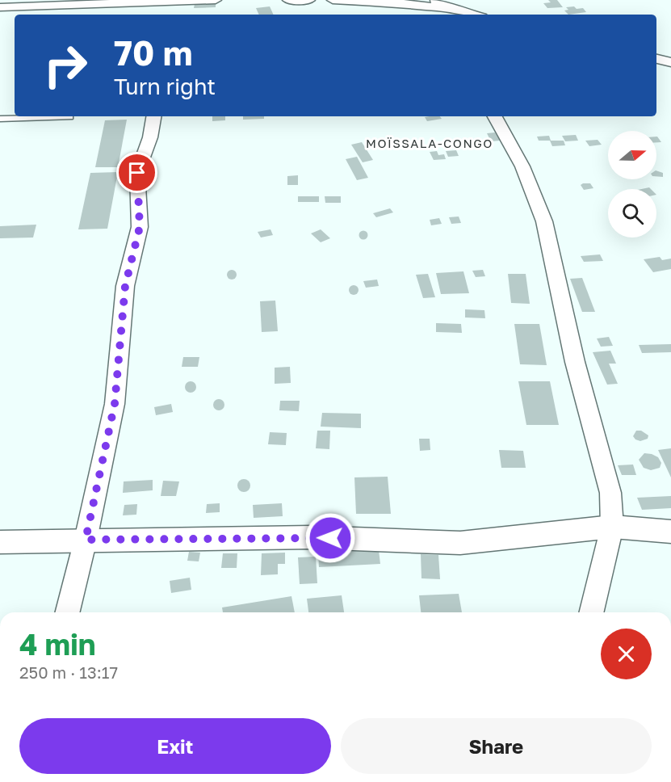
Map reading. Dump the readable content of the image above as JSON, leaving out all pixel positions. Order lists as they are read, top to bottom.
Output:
{
  "districts": ["MOÏSSALA-CONGO"],
  "north": "right",
  "page": {
    "turn": ["70 m", "Turn right"],
    "heading": ["4 min", "250 m · 13:17"],
    "buttons": ["Exit", "Share"]
  }
}
